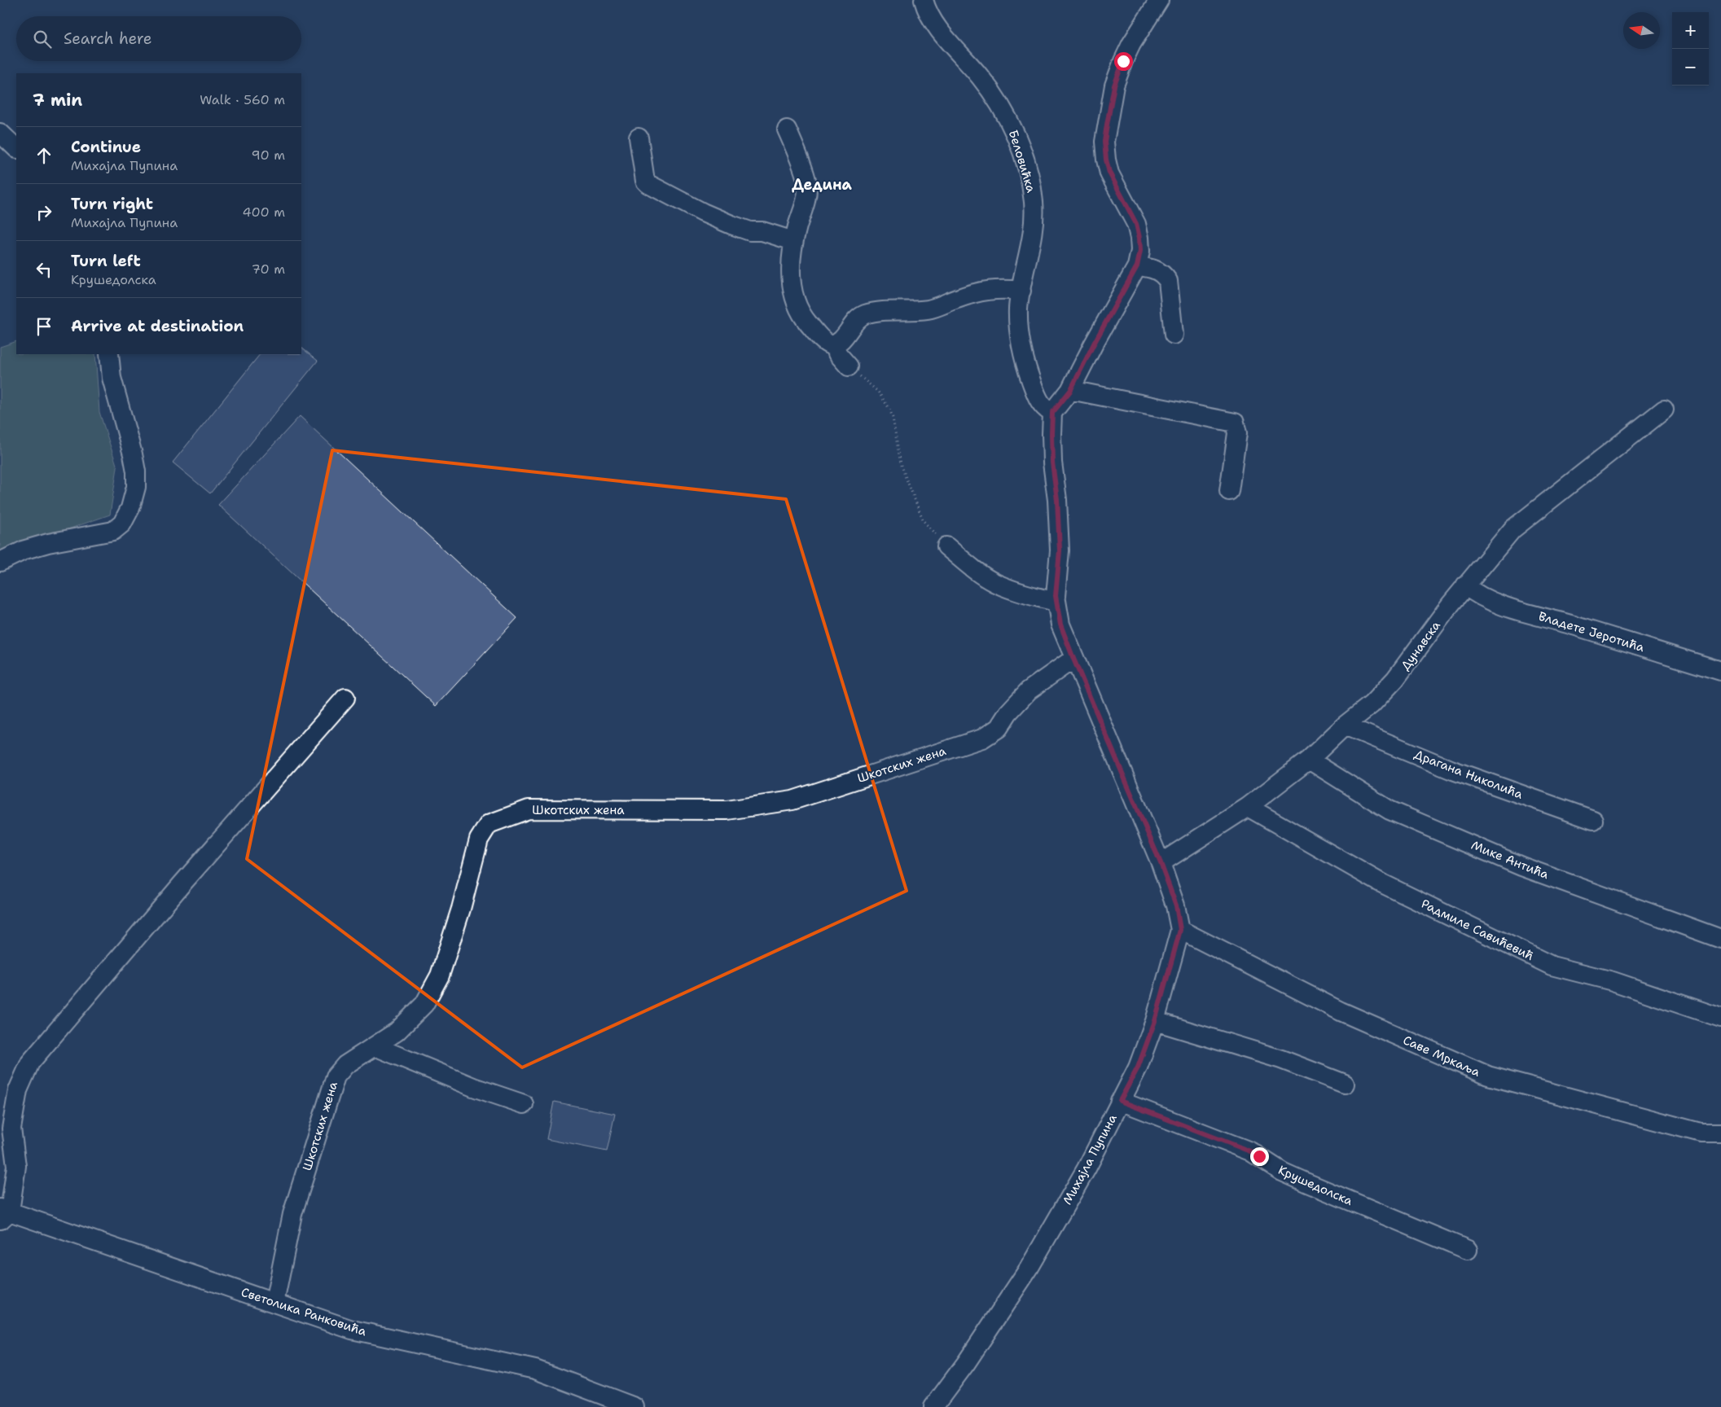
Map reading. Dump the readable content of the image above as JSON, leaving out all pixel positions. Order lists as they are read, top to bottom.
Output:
{
  "streets": {
    "street": [
      "Беловићка",
      "Владете Јеротића",
      "Дунавска",
      "Шкотских жена",
      "Драгана Николића",
      "Мике Антића",
      "Радмиле Савићевић",
      "Саве Мркаља",
      "Михајла Пупина",
      "Крушедолска",
      "Светолика Ранковића"
    ]
  },
  "crossings": [
    ["Беловићка", "Михајла Пупина"],
    ["Владете Јеротића", "Дунавска"],
    ["Дунавска", "Драгана Николића"],
    ["Дунавска", "Мике Антића"],
    ["Дунавска", "Радмиле Савићевић"],
    ["Дунавска", "Михајла Пупина"],
    ["Шкотских жена", "Михајла Пупина"],
    ["Шкотских жена", "Светолика Ранковића"],
    ["Саве Мркаља", "Михајла Пупина"],
    ["Михајла Пупина", "Крушедолска"]
  ],
  "districts": ["Дедина"],
  "north": "left",
  "page": {
    "map_buttons": ["+", "−"],
    "search": "Search here",
    "heading": ["7 min", "Walk · 560 m"],
    "list": [
      ["Continue", "Михајла Пупина", "90 m"],
      ["Turn right", "Михајла Пупина", "400 m"],
      ["Turn left", "Крушедолска", "70 m"],
      "Arrive at destination"
    ]
  }
}
